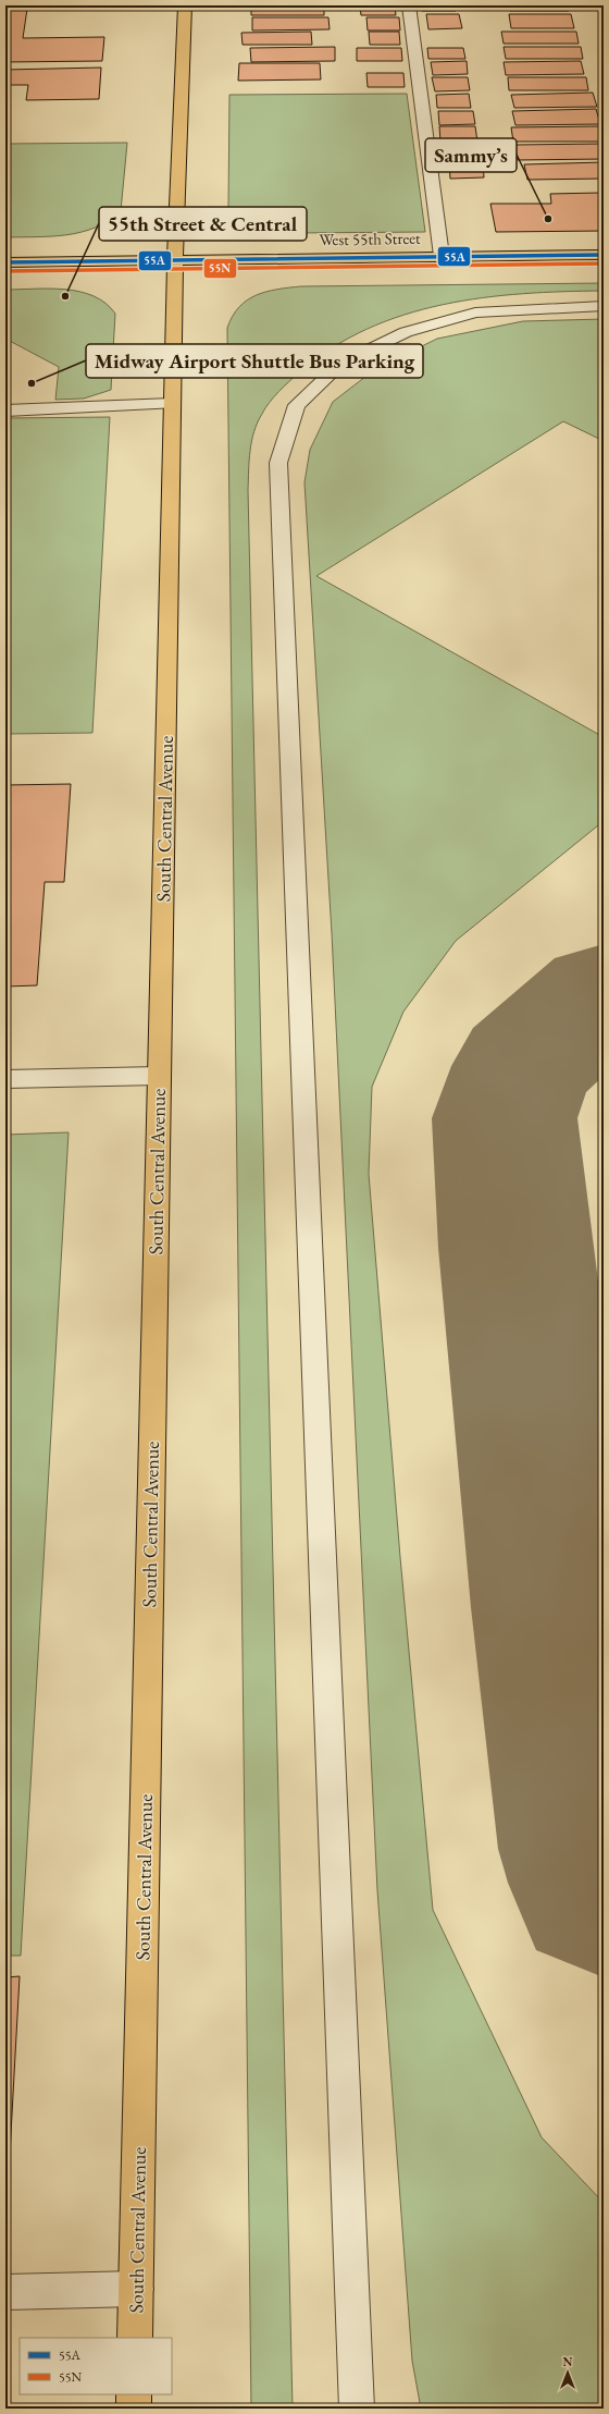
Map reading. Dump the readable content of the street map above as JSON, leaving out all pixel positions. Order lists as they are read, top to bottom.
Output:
{
  "streets": {
    "main road": ["West 55th Street", "South Central Avenue"]
  },
  "crossings": [
    ["West 55th Street", "South Central Avenue"]
  ],
  "places": ["Sammy’s", "55th Street & Central", "Midway Airport Shuttle Bus Parking"],
  "lines": ["transit line 55A", "transit line 55N"],
  "legend": ["55A", "55N"],
  "north": "top"
}
